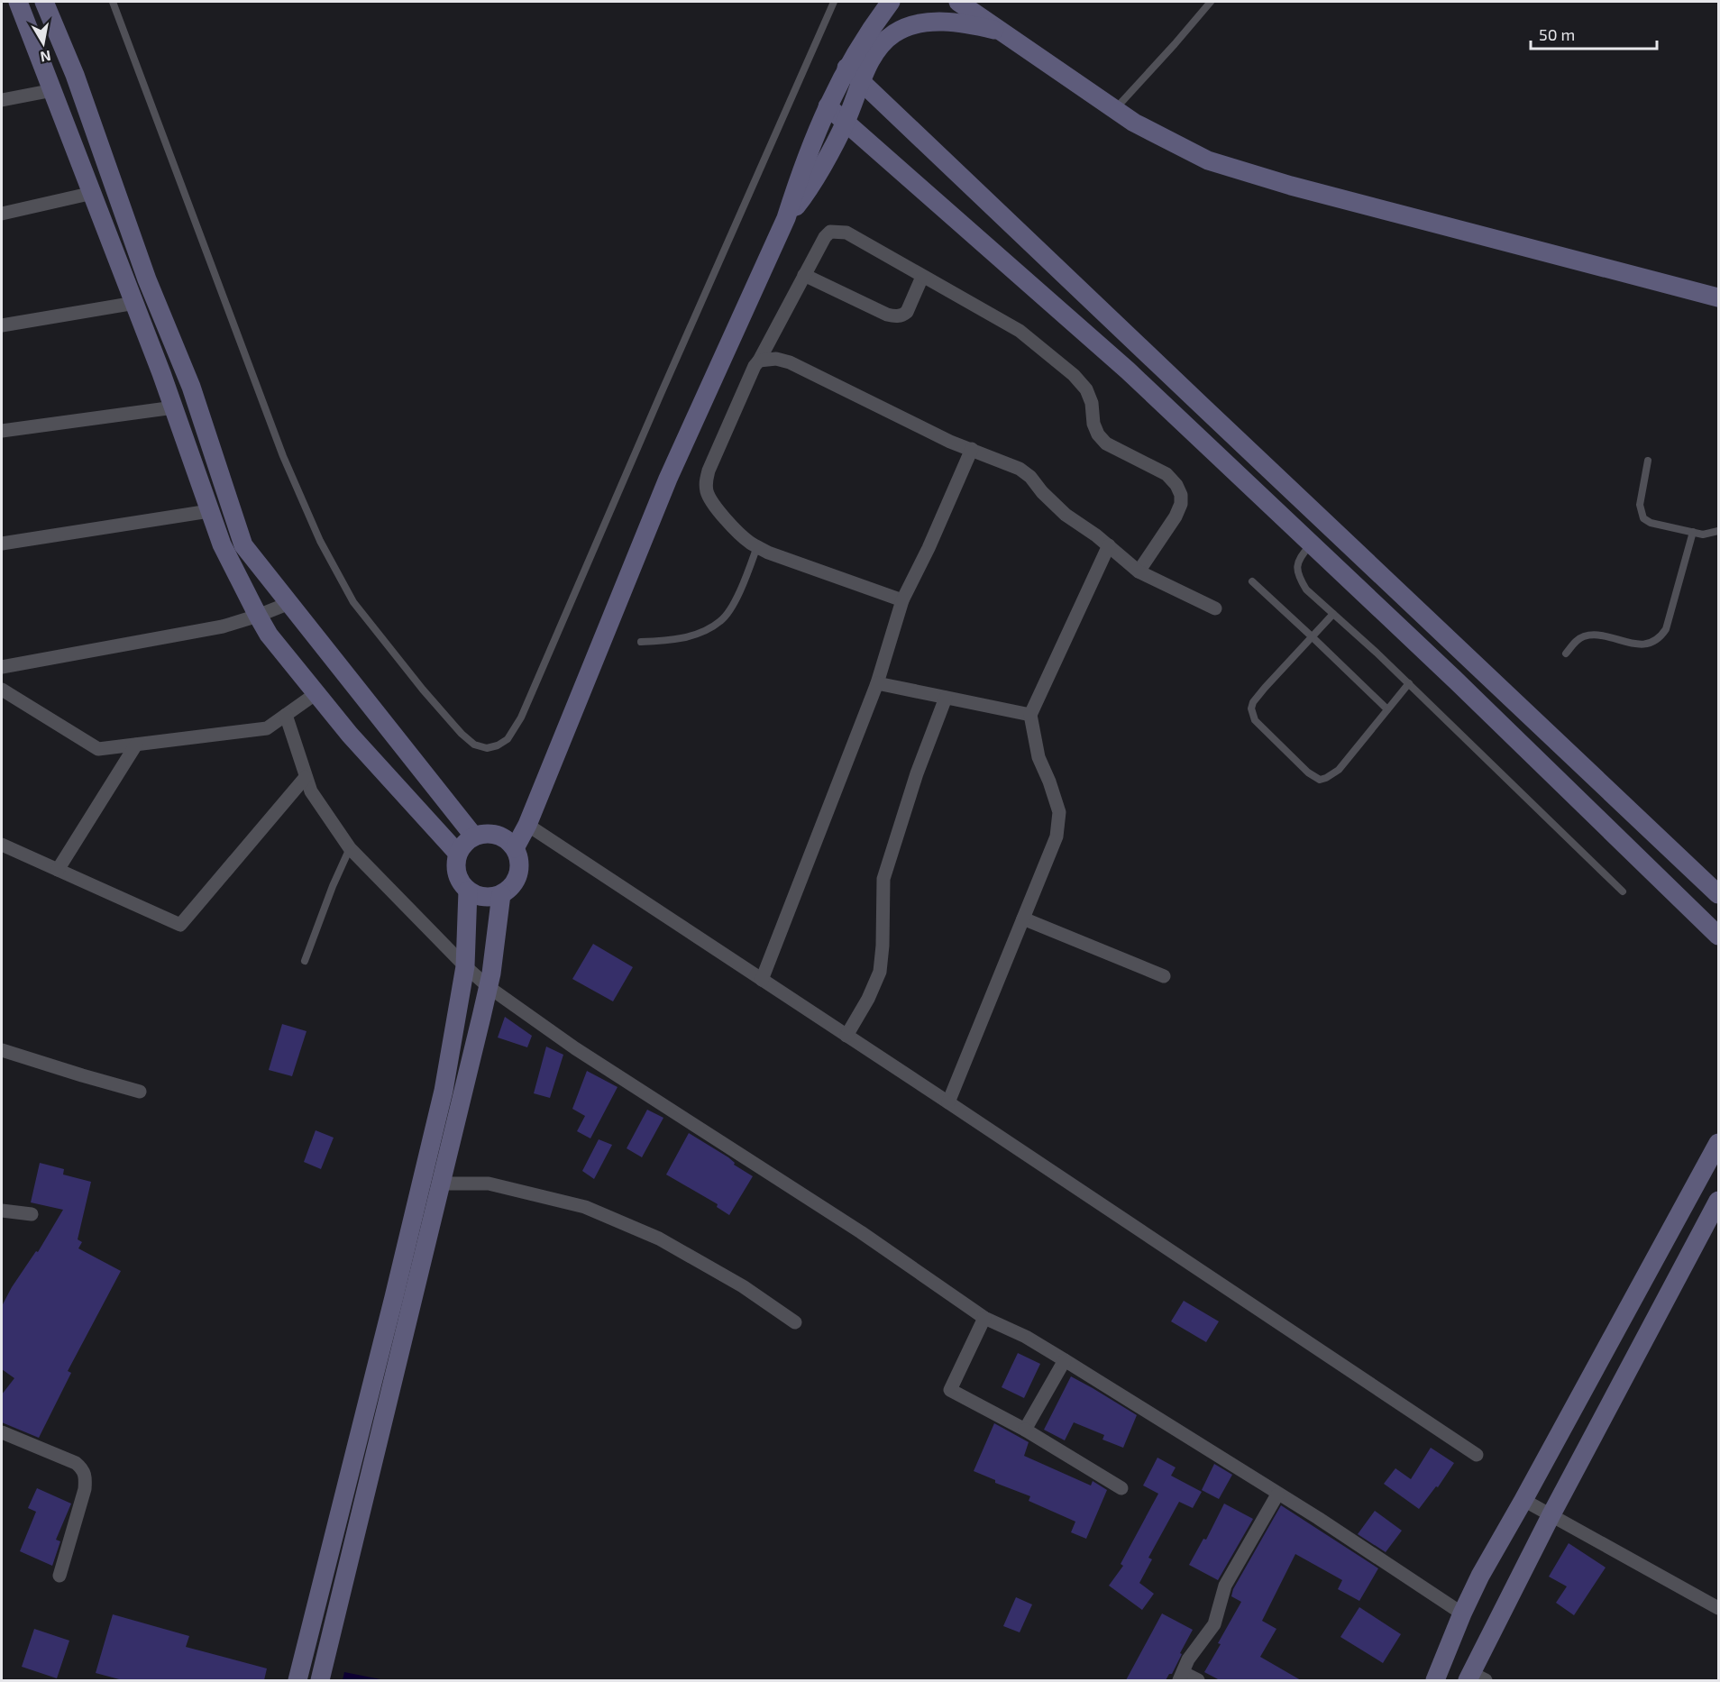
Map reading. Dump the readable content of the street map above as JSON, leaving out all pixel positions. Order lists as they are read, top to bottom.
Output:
{
  "scale_bar": "50 m",
  "north": "bottom"
}
